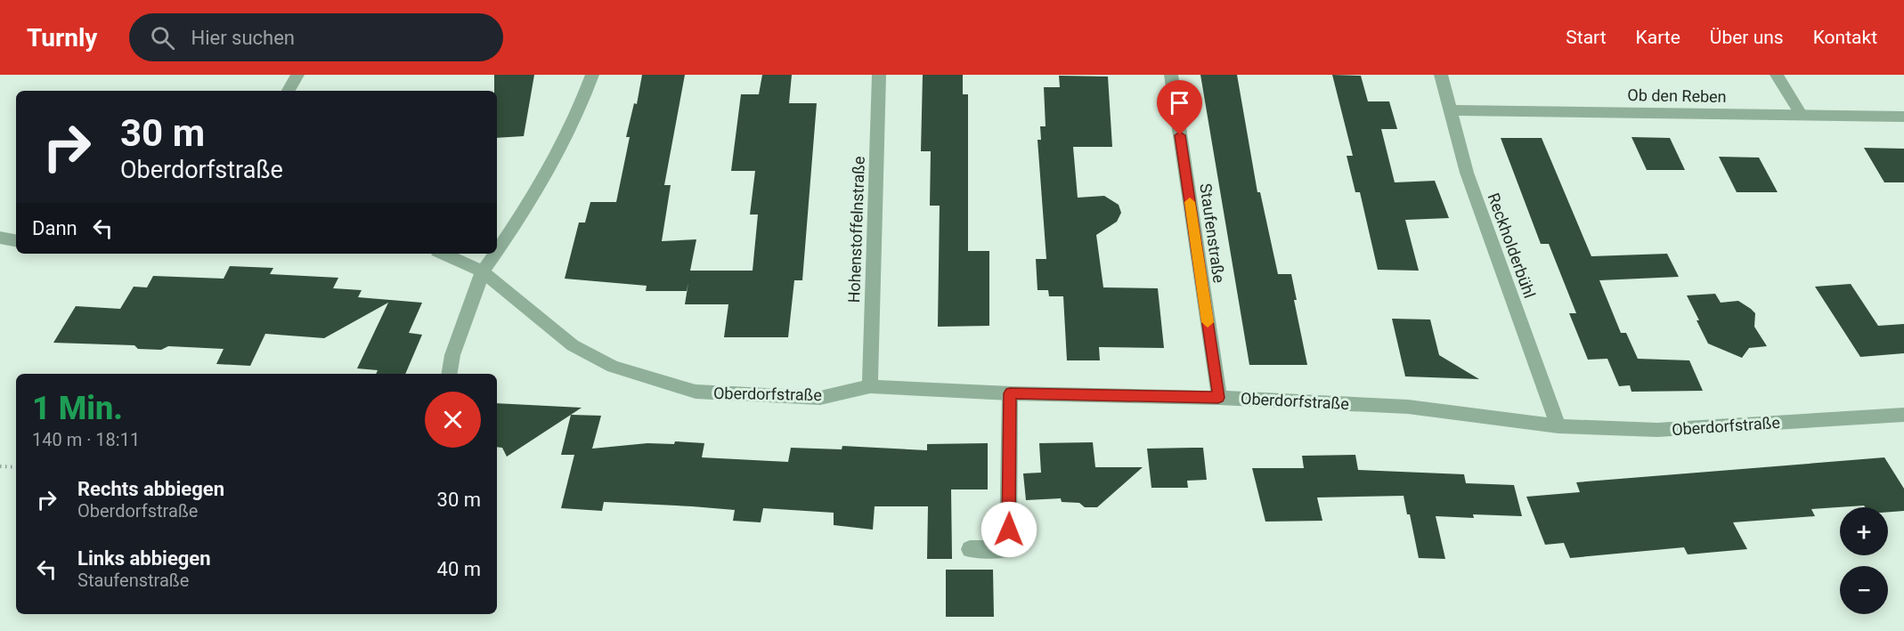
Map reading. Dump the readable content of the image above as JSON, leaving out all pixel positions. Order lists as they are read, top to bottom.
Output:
{
  "streets": {
    "street": [
      "Ob den Reben",
      "Hohenstoffelnstraße",
      "Staufenstraße",
      "Reckholderbühl",
      "Oberdorfstraße"
    ]
  },
  "crossings": [
    ["Ob den Reben", "Reckholderbühl"],
    ["Hohenstoffelnstraße", "Oberdorfstraße"],
    ["Staufenstraße", "Oberdorfstraße"],
    ["Reckholderbühl", "Oberdorfstraße"]
  ],
  "page": {
    "header": "Turnly",
    "search": "Hier suchen",
    "nav": [
      "Start",
      "Karte",
      "Über uns",
      "Kontakt"
    ],
    "turn": ["30 m", "Oberdorfstraße"],
    "then": "Dann",
    "heading": ["1 Min.", "140 m · 18:11"],
    "list": [
      {
        "name": "Rechts abbiegen",
        "note": "Oberdorfstraße",
        "value": "30 m"
      },
      {
        "name": "Links abbiegen",
        "note": "Staufenstraße",
        "value": "40 m"
      }
    ],
    "map_buttons": ["+", "−"]
  }
}
